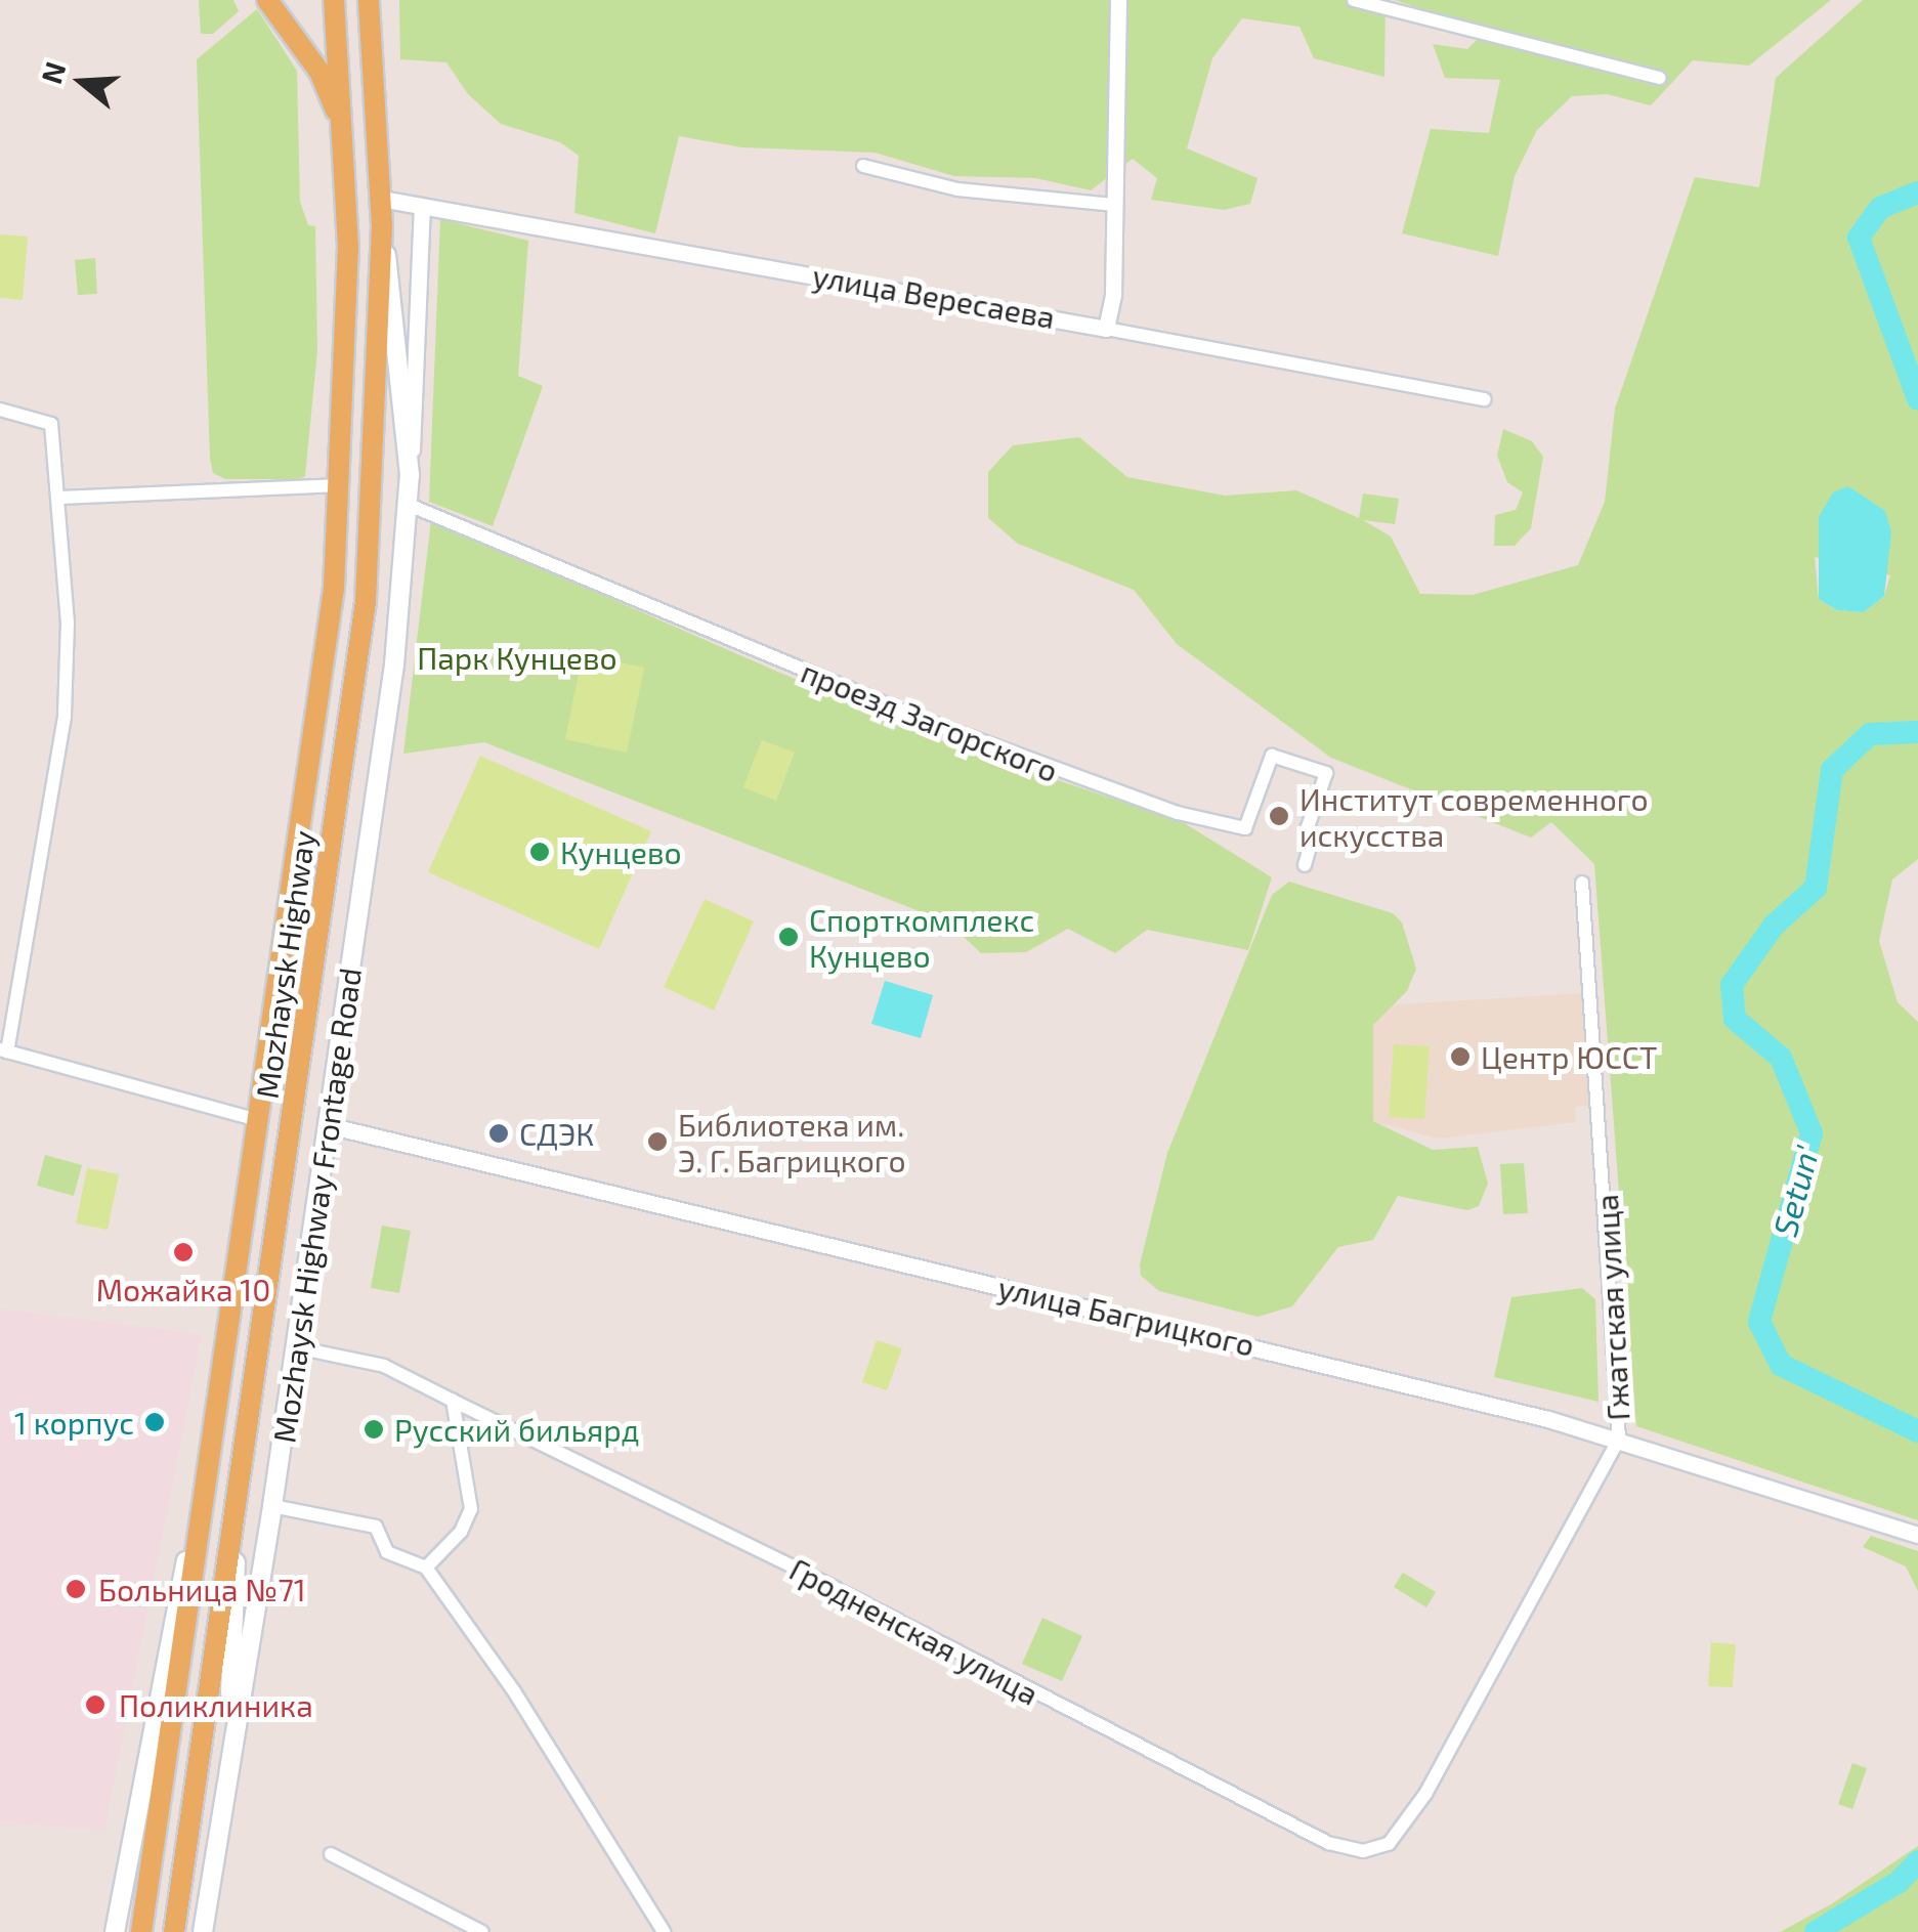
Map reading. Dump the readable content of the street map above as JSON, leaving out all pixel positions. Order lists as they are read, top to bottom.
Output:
{
  "streets": {
    "main road": ["Mozhaysk Highway", "Mozhaysk Highway Frontage Road"],
    "street": [
      "улица Вересаева",
      "проезд Загорского",
      "Гжатская улица",
      "улица Багрицкого",
      "Гродненская улица"
    ]
  },
  "crossings": [
    ["улица Вересаева", "Mozhaysk Highway"],
    ["проезд Загорского", "Mozhaysk Highway Frontage Road"],
    ["Mozhaysk Highway", "Mozhaysk Highway Frontage Road"],
    ["Mozhaysk Highway Frontage Road", "улица Багрицкого"],
    ["Mozhaysk Highway Frontage Road", "Гродненская улица"],
    ["Гжатская улица", "улица Багрицкого"],
    ["Гжатская улица", "Гродненская улица"]
  ],
  "water": ["Setun'"],
  "parks": ["Парк Кунцево"],
  "places": [
    "Институт современного искусства",
    "Кунцево",
    "Спорткомплекс Кунцево",
    "Центр ЮССТ",
    "СДЭК",
    "Библиотека им. Э. Г. Багрицкого",
    "Можайка 10",
    "1 корпус",
    "Русский бильярд",
    "Больница №71",
    "Поликлиника"
  ],
  "north": "left"
}
